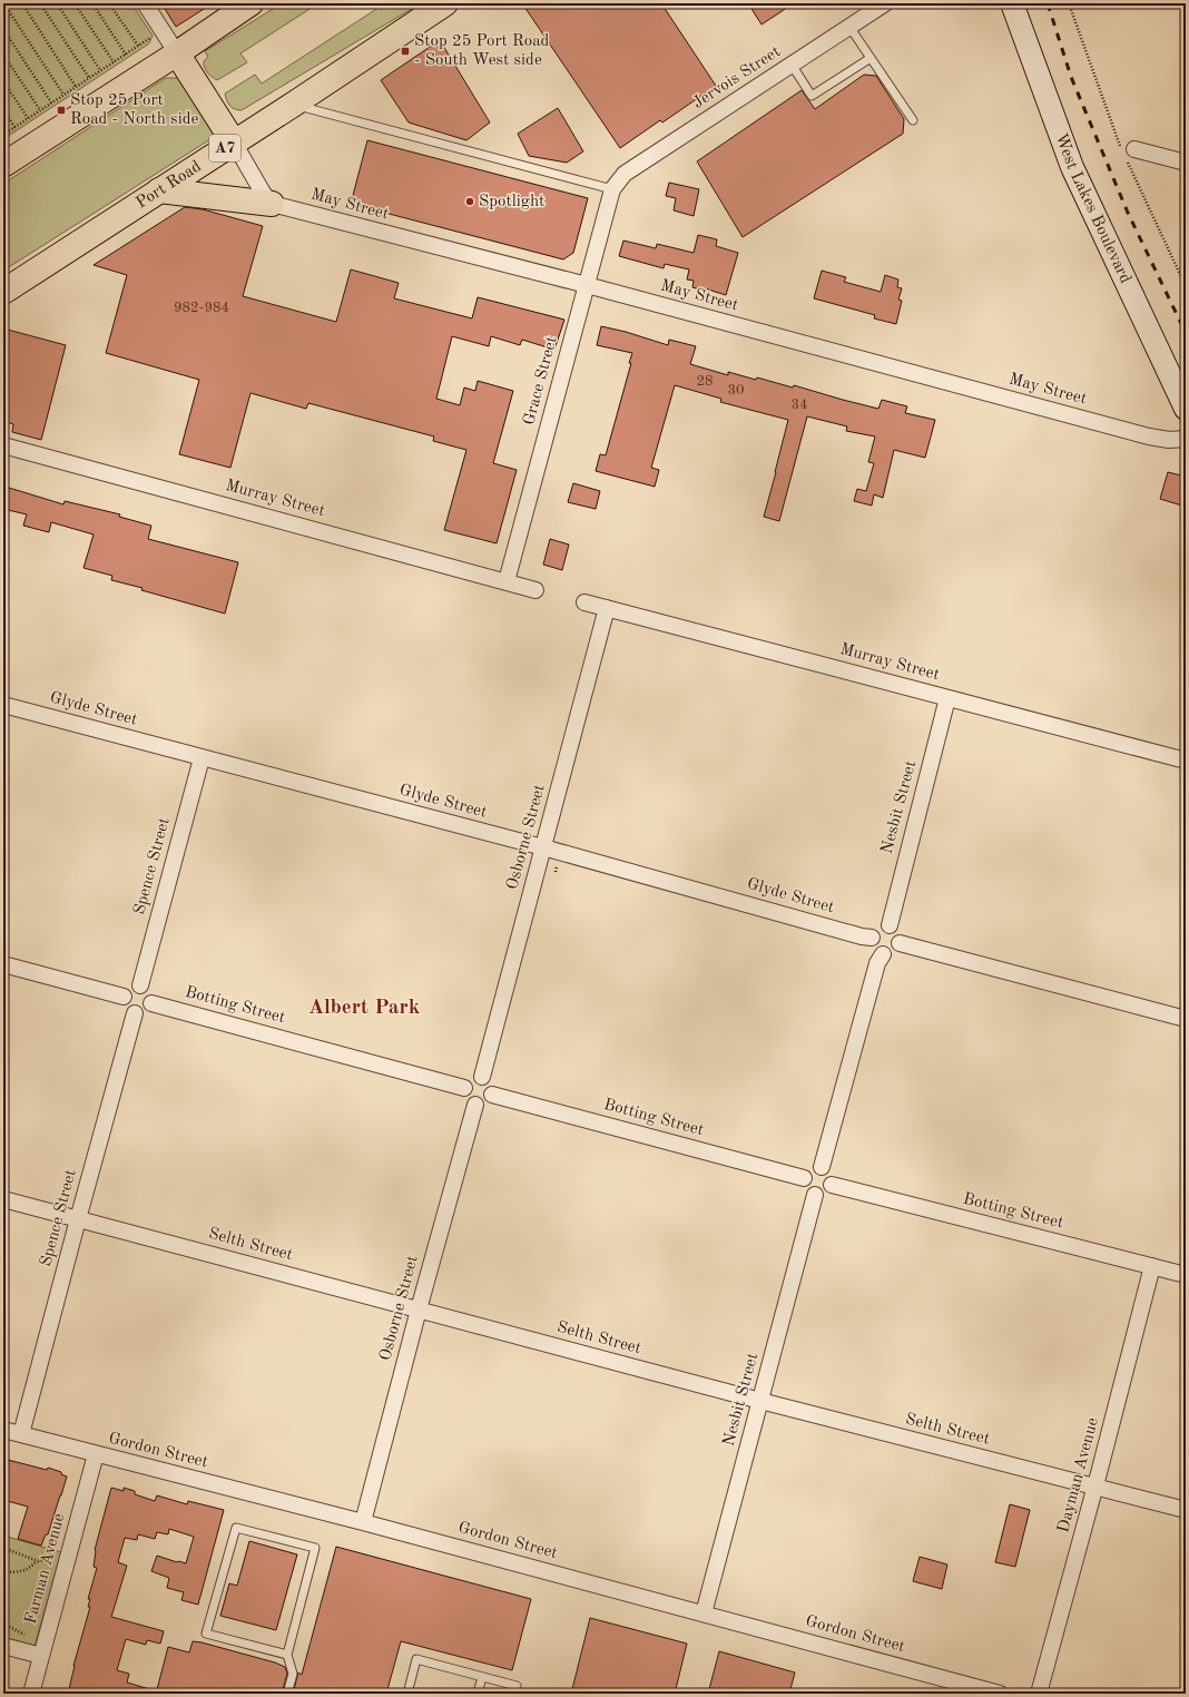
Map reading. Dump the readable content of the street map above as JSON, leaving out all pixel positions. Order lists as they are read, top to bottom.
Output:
{
  "streets": {
    "highway": ["A7", "Port Road"],
    "main road": ["West Lakes Boulevard"],
    "street": [
      "Jervois Street",
      "May Street",
      "Grace Street",
      "Murray Street",
      "Glyde Street",
      "Nesbit Street",
      "Osborne Street",
      "Spence Street",
      "Botting Street",
      "Selth Street",
      "Gordon Street",
      "Dayman Avenue",
      "Farman Avenue"
    ]
  },
  "crossings": [
    ["Jervois Street", "Grace Street"],
    ["May Street", "Grace Street"],
    ["Grace Street", "Murray Street"],
    ["Murray Street", "Nesbit Street"],
    ["Murray Street", "Osborne Street"],
    ["Glyde Street", "Nesbit Street"],
    ["Glyde Street", "Osborne Street"],
    ["Glyde Street", "Spence Street"],
    ["Nesbit Street", "Botting Street"],
    ["Nesbit Street", "Selth Street"],
    ["Nesbit Street", "Gordon Street"],
    ["Osborne Street", "Botting Street"],
    ["Osborne Street", "Selth Street"],
    ["Osborne Street", "Gordon Street"],
    ["Spence Street", "Botting Street"],
    ["Spence Street", "Selth Street"],
    ["Spence Street", "Gordon Street"],
    ["Botting Street", "Dayman Avenue"],
    ["Selth Street", "Dayman Avenue"],
    ["Gordon Street", "Farman Avenue"]
  ],
  "districts": ["Albert Park"],
  "places": {
    "transit": ["Stop 25 Port Road - South West side", "Stop 25 Port Road - North side"],
    "other": ["Spotlight"]
  },
  "house_numbers": [
    "982-984",
    "28",
    "30",
    "34"
  ]
}
